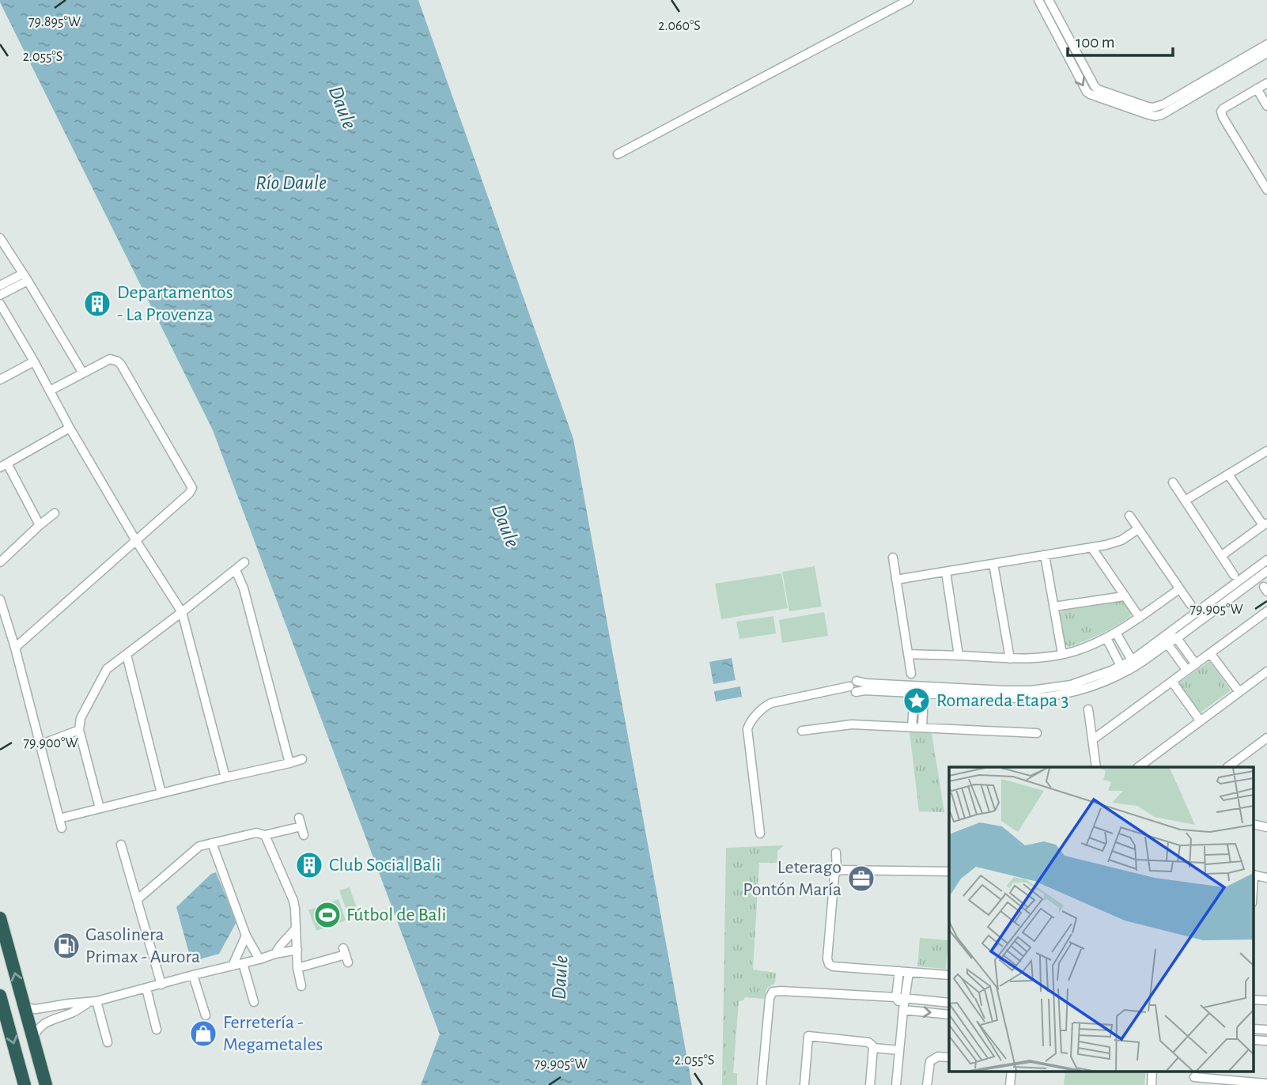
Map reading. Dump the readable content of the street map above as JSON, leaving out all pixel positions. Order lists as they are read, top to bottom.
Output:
{
  "water": ["Daule", "Río Daule"],
  "places": {
    "building": ["Departamentos - La Provenza", "Club Social Bali"],
    "place": ["Romareda Etapa 3"],
    "office": ["Leterago Pontón María"],
    "sports": ["Fútbol de Bali"],
    "fuel station": ["Gasolinera Primax - Aurora"],
    "shop": ["Ferretería - Megametales"]
  },
  "scale_bar": "100 m",
  "coordinates": [
    "79.895°W",
    "2.060°S",
    "2.055°S",
    "79.905°W",
    "79.900°W"
  ]
}
